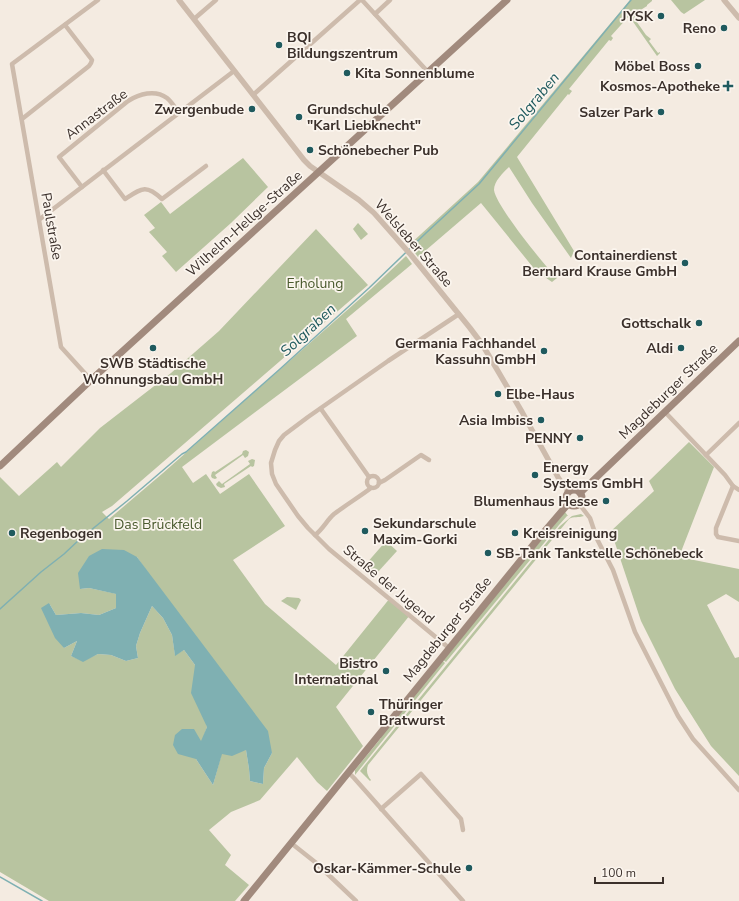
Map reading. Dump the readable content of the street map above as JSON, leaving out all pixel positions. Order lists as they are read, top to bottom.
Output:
{
  "streets": {
    "main road": ["Wilhelm-Hellge-Straße", "Magdeburger Straße"],
    "street": [
      "Annastraße",
      "Paulstraße",
      "Welsleber Straße",
      "Straße der Jugend"
    ]
  },
  "crossings": [
    ["Wilhelm-Hellge-Straße", "Paulstraße"],
    ["Wilhelm-Hellge-Straße", "Welsleber Straße"],
    ["Welsleber Straße", "Magdeburger Straße"],
    ["Welsleber Straße", "Straße der Jugend"],
    ["Magdeburger Straße", "Straße der Jugend"]
  ],
  "water": ["Solgraben"],
  "parks": ["Erholung", "Das Brückfeld"],
  "places": {
    "other": [
      "JYSK",
      "Reno",
      "BQI Bildungszentrum",
      "Möbel Boss",
      "Kita Sonnenblume",
      "Zwergenbude",
      "Salzer Park",
      "Grundschule \"Karl Liebknecht\"",
      "Schönebecher Pub",
      "Containerdienst Bernhard Krause GmbH",
      "Gottschalk",
      "SWB Städtische Wohnungsbau GmbH",
      "Aldi",
      "Germania Fachhandel Kassuhn GmbH",
      "Elbe-Haus",
      "Asia Imbiss",
      "PENNY",
      "Energy Systems GmbH",
      "Blumenhaus Hesse",
      "Sekundarschule Maxim-Gorki",
      "Regenbogen",
      "Kreisreinigung",
      "SB-Tank Tankstelle Schönebeck",
      "Bistro International",
      "Thüringer Bratwurst",
      "Oskar-Kämmer-Schule"
    ],
    "health": ["Kosmos-Apotheke"]
  },
  "scale_bar": "100 m"
}
